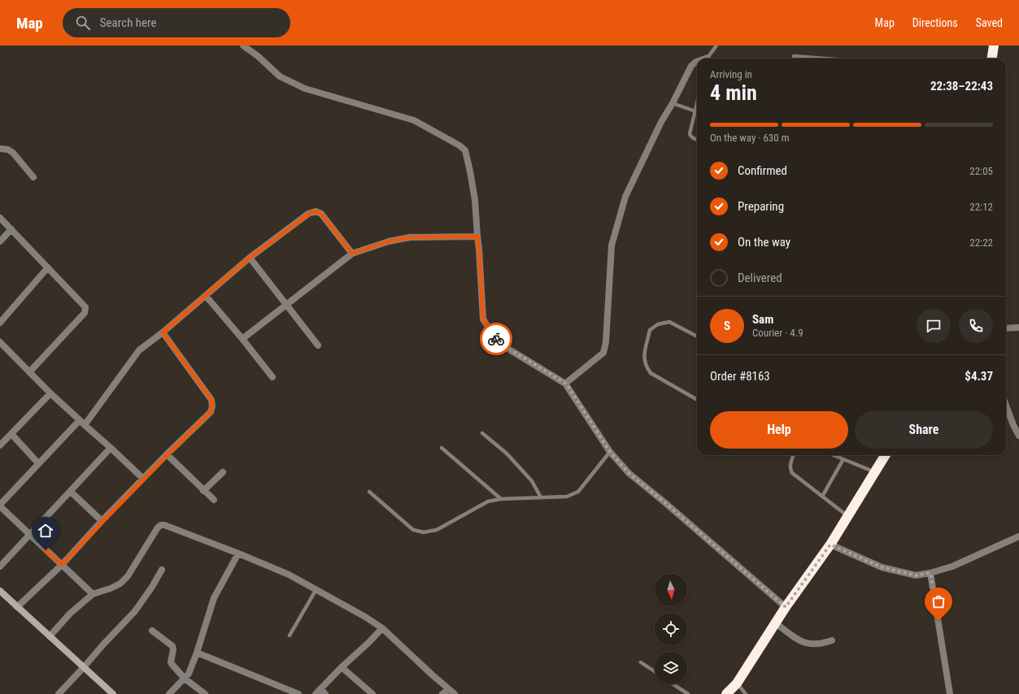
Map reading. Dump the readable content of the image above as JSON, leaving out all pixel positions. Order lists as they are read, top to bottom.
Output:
{
  "north": "bottom",
  "page": {
    "header": "Map",
    "search": "Search here",
    "nav": ["Map", "Directions", "Saved"],
    "heading": ["4 min", "Arriving in", "22:38–22:43"],
    "panel": [
      "Sam",
      "Courier · 4.9",
      "Order #8163",
      "$4.37"
    ],
    "bar": "On the way · 630 m",
    "list": [
      ["Confirmed", "22:05"],
      ["Preparing", "22:12"],
      ["On the way", "22:22"],
      "Delivered"
    ],
    "round": "S",
    "buttons": ["Help", "Share"]
  }
}
